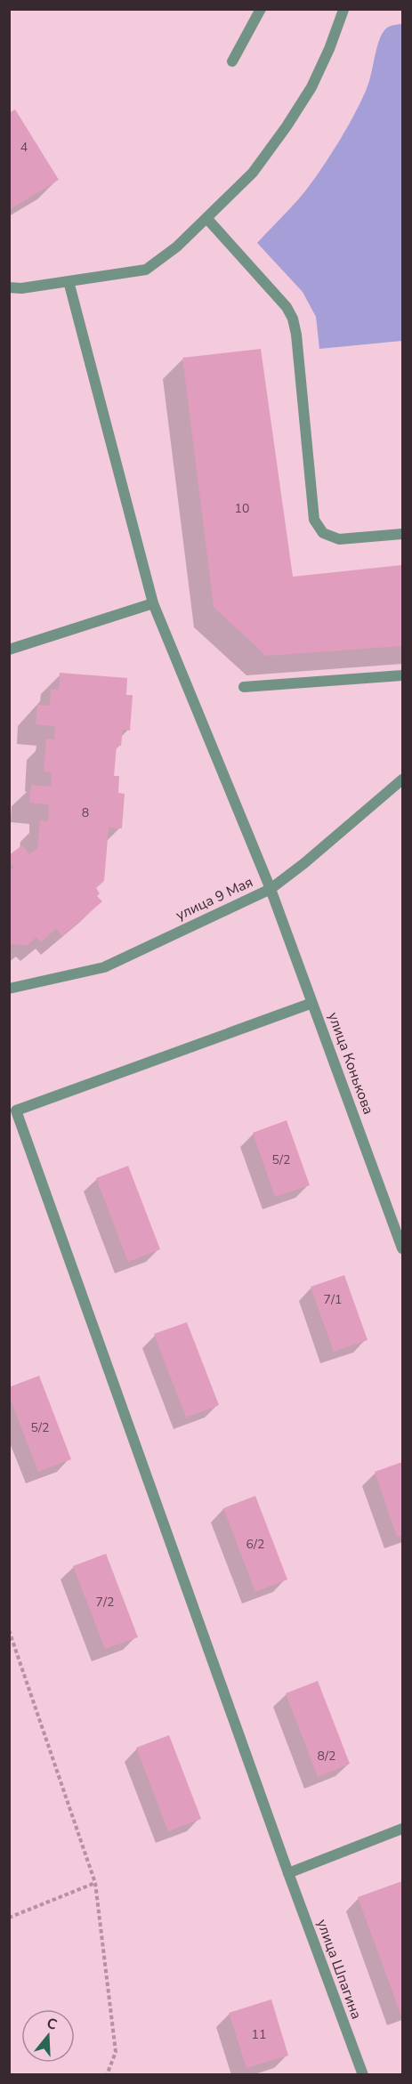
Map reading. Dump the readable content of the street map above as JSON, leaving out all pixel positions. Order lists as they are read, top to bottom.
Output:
{
  "streets": {
    "street": ["улица 9 Мая", "улица Конькова", "улица Шпагина"]
  },
  "crossings": [
    ["улица 9 Мая", "улица Конькова"],
    ["улица Конькова", "улица Шпагина"]
  ],
  "house_numbers": [
    "4",
    "10",
    "8",
    "5/2",
    "7/1",
    "5/2",
    "6/2",
    "7/2",
    "8/2",
    "11"
  ],
  "north": "top"
}
